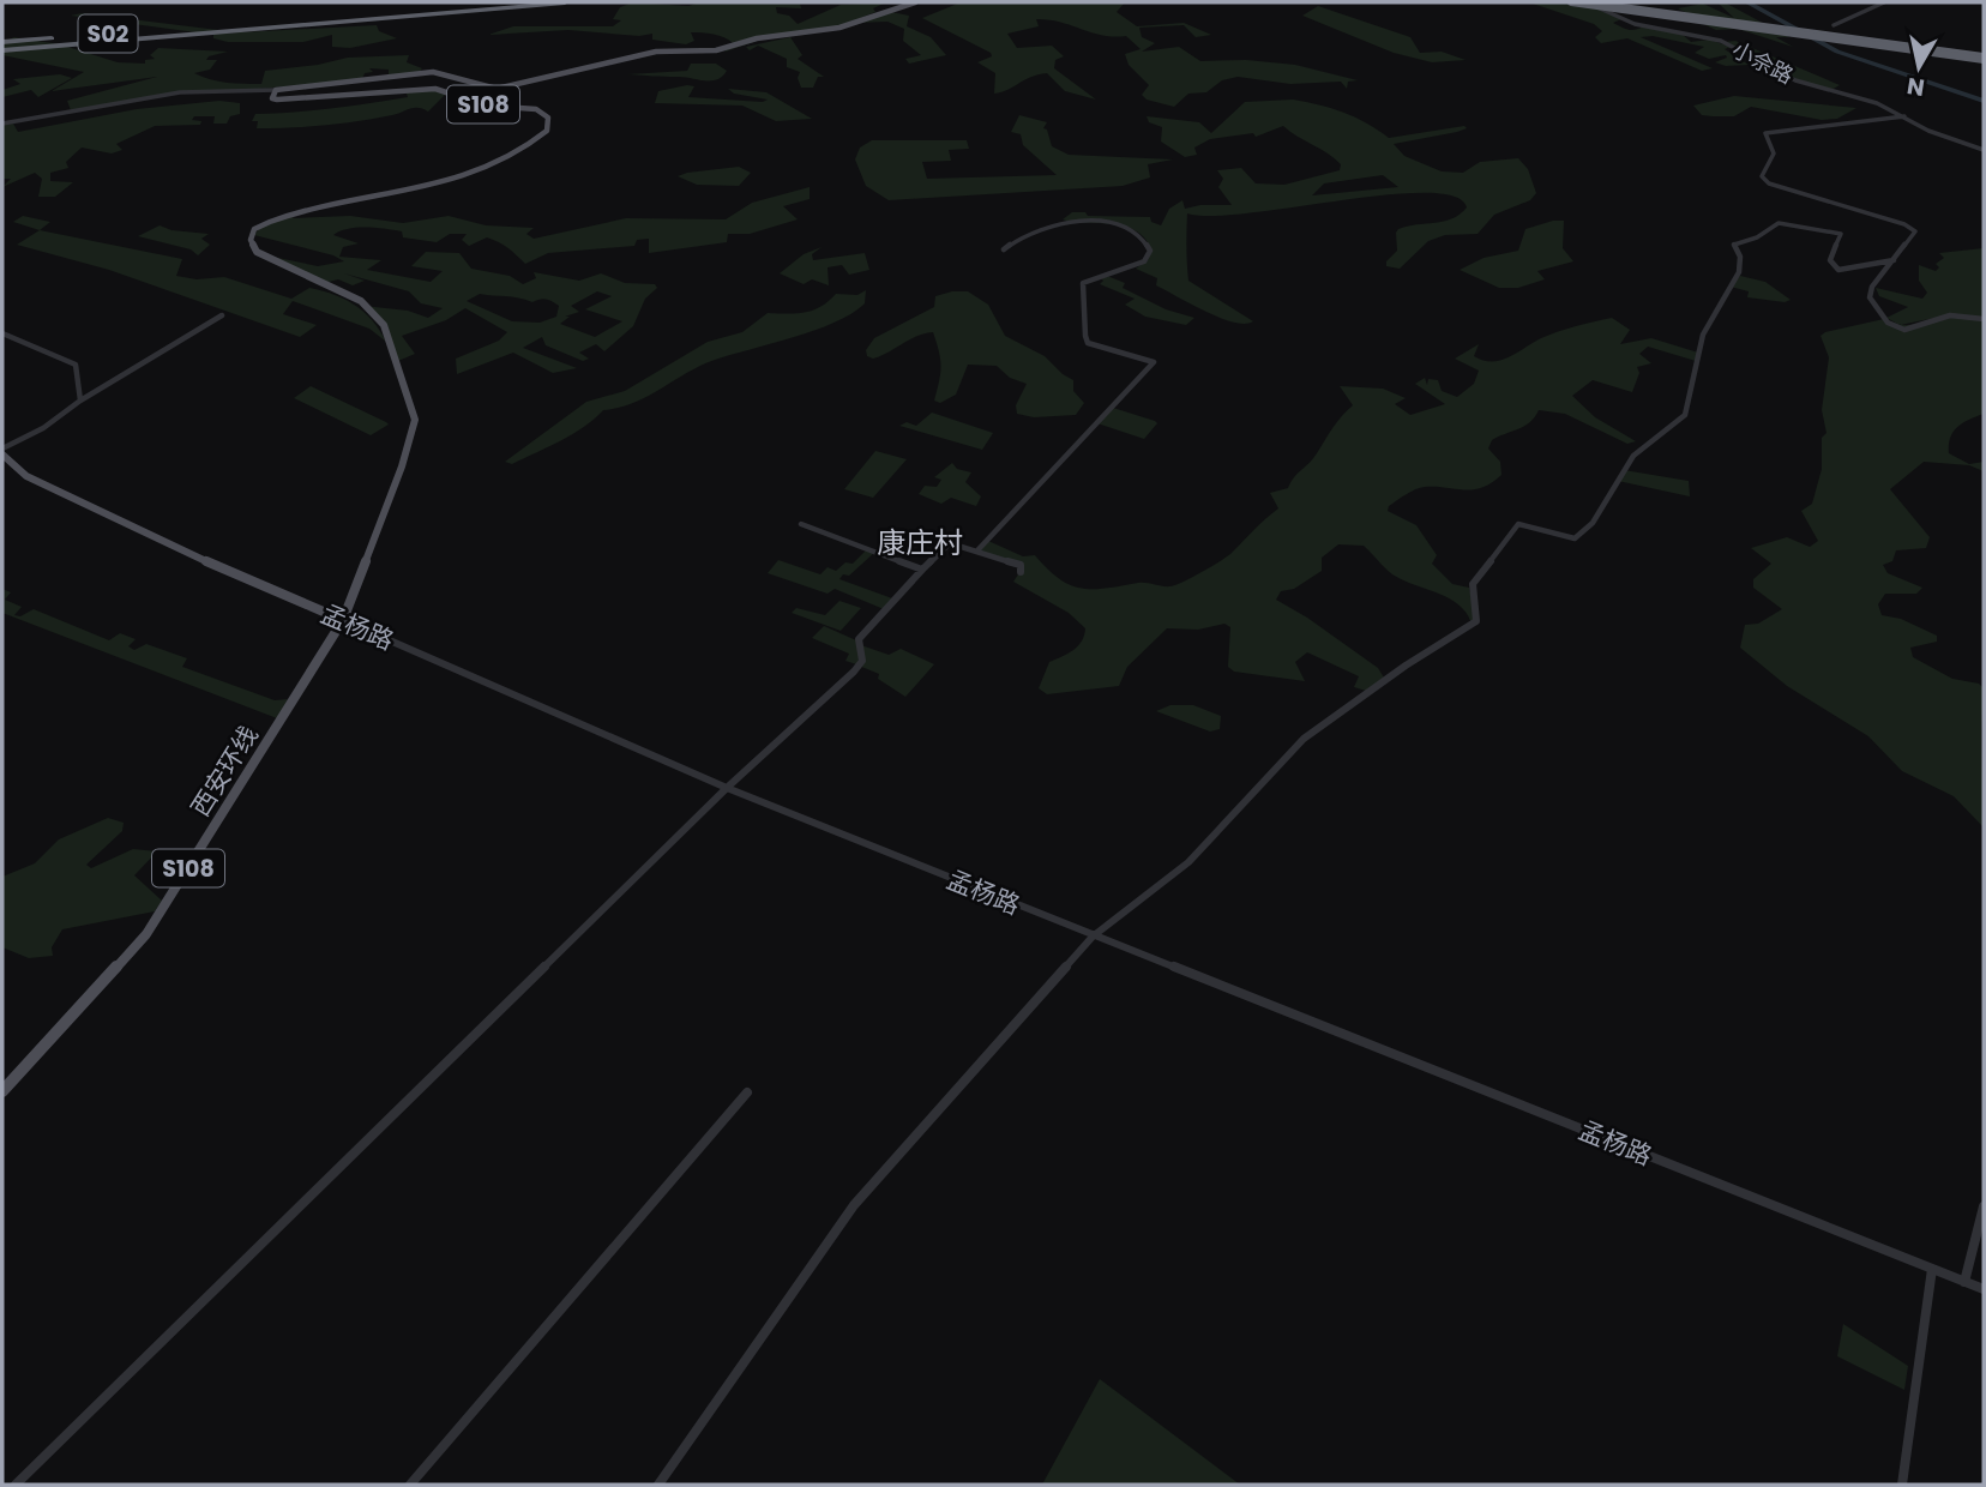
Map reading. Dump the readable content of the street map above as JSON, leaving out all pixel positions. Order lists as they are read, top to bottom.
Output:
{
  "streets": {
    "highway": ["S02"],
    "main road": ["S108", "孟杨路", "西安环线"],
    "street": ["小佘路"]
  },
  "crossings": [
    ["S108", "孟杨路"],
    ["S108", "西安环线"],
    ["孟杨路", "西安环线"]
  ],
  "districts": ["康庄村"],
  "north": "bottom"
}
